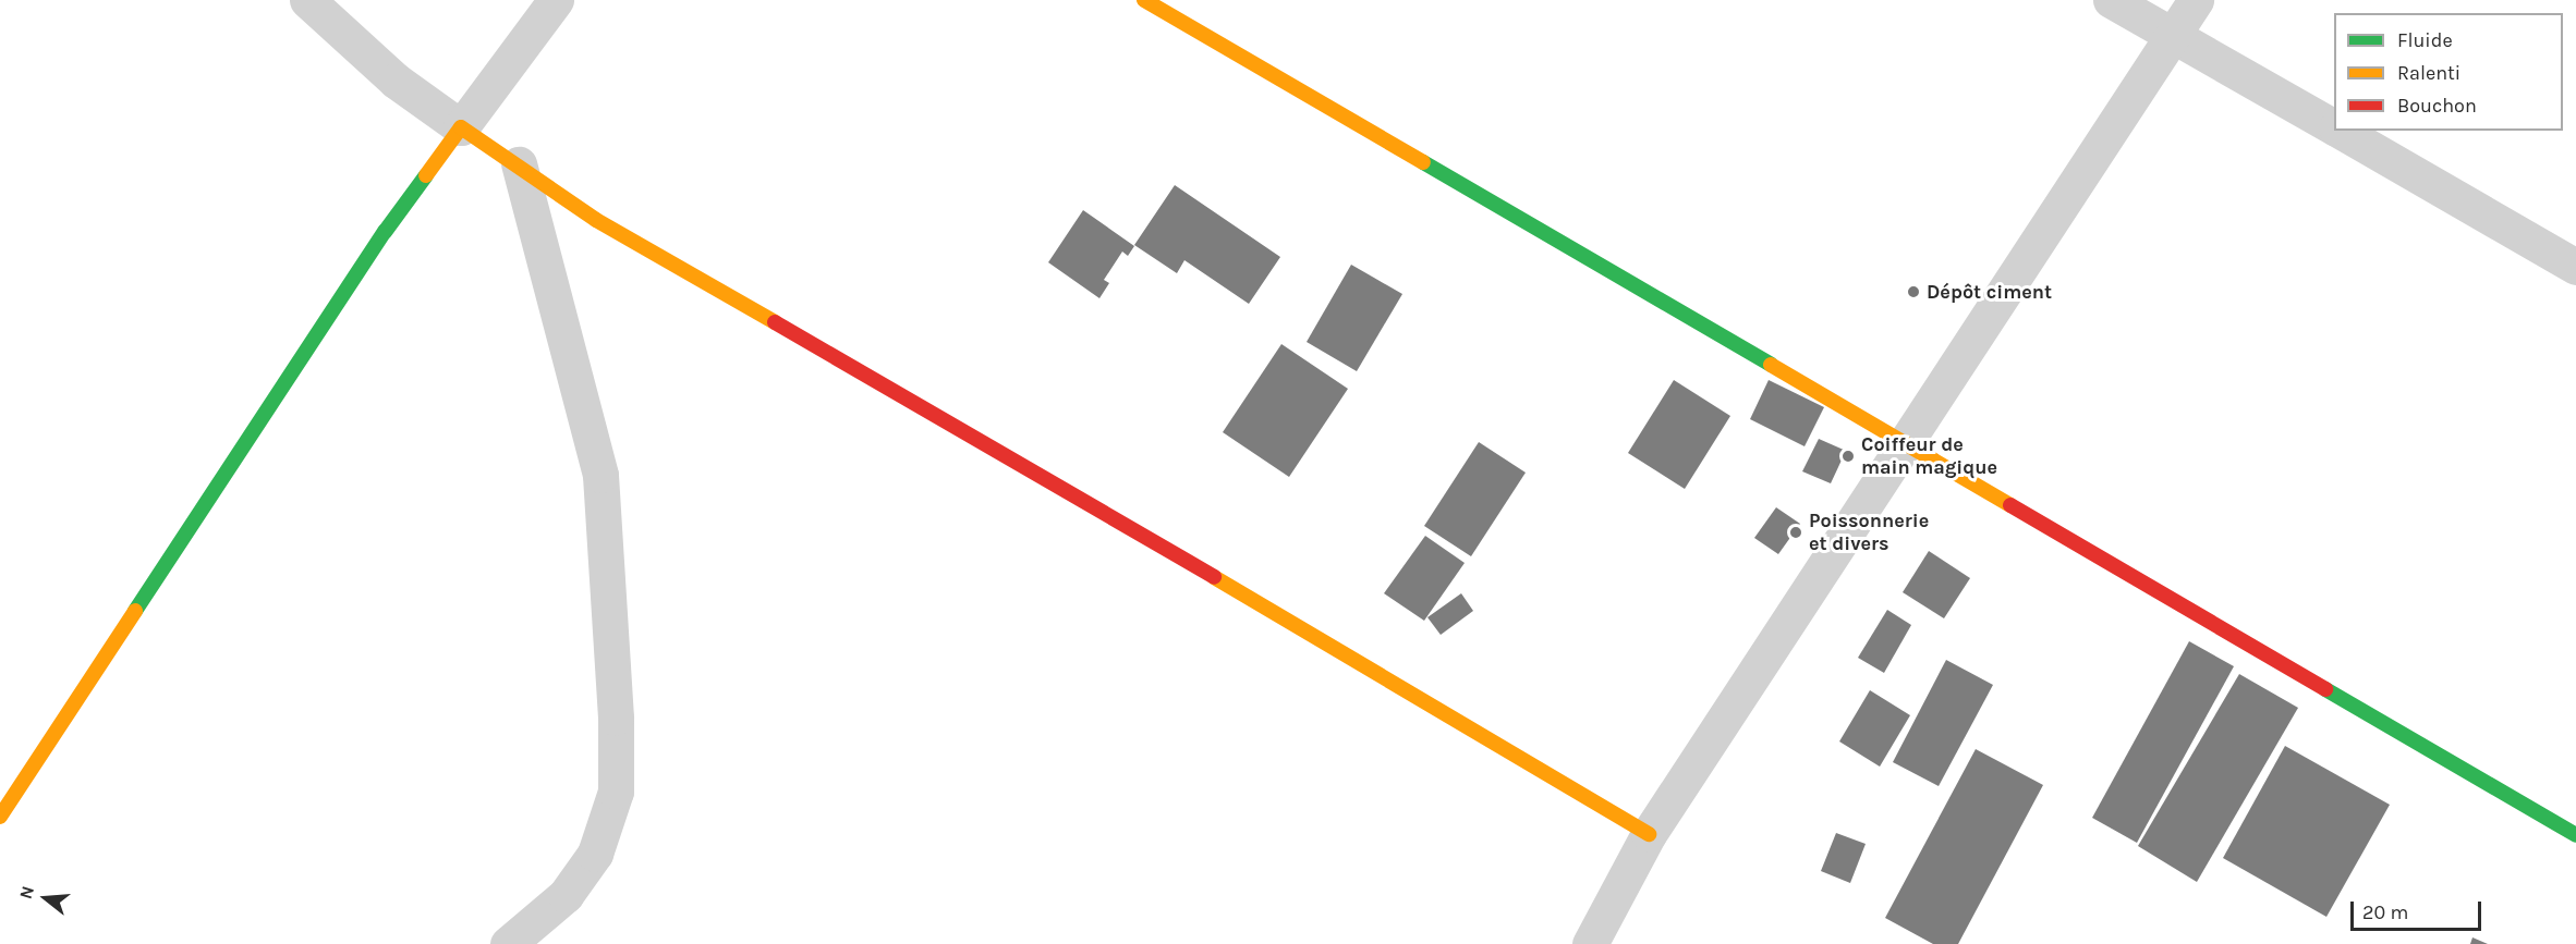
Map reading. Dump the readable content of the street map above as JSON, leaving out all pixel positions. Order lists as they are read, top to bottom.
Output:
{
  "places": ["Dépôt ciment", "Coiffeur de main magique", "Poissonnerie et divers"],
  "legend": ["Fluide", "Ralenti", "Bouchon"],
  "scale_bar": "20 m",
  "north": "left"
}
